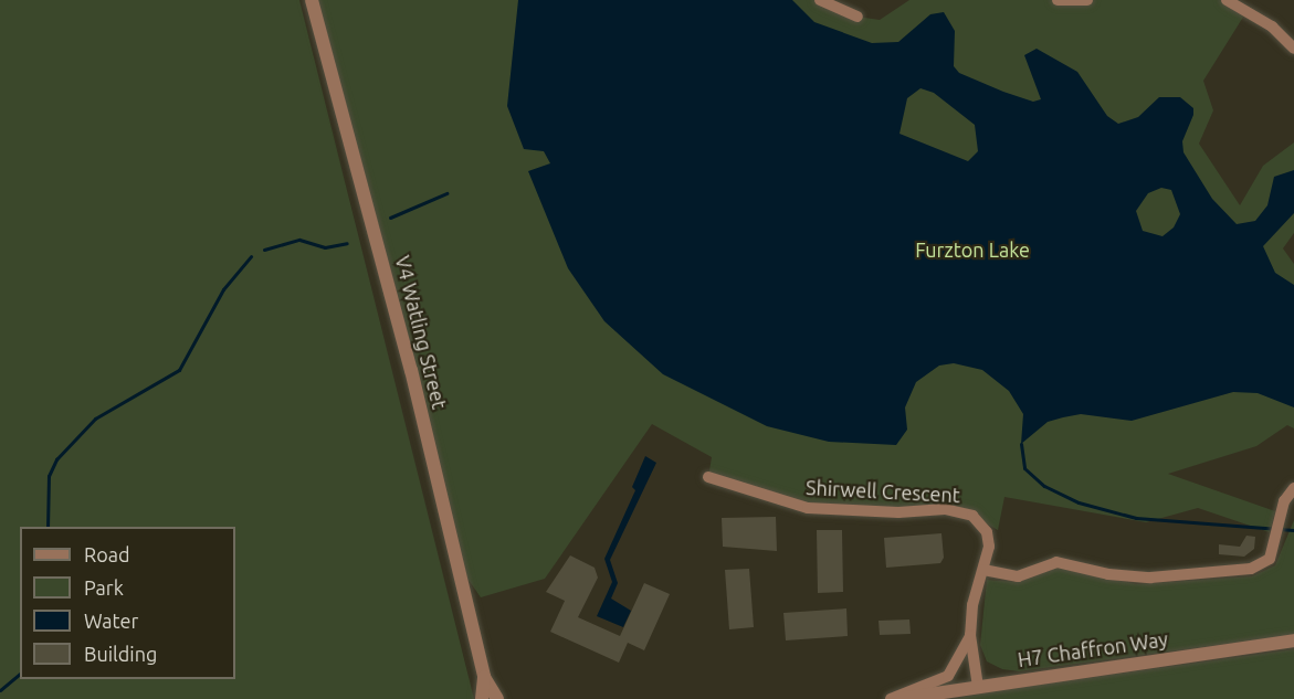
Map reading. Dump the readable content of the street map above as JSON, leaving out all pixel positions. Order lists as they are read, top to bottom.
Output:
{
  "streets": {
    "street": ["V4 Watling Street", "Shirwell Crescent", "H7 Chaffron Way"]
  },
  "crossings": [
    ["Shirwell Crescent", "H7 Chaffron Way"]
  ],
  "parks": ["Furzton Lake"],
  "legend": [
    "Road",
    "Park",
    "Water",
    "Building"
  ]
}
